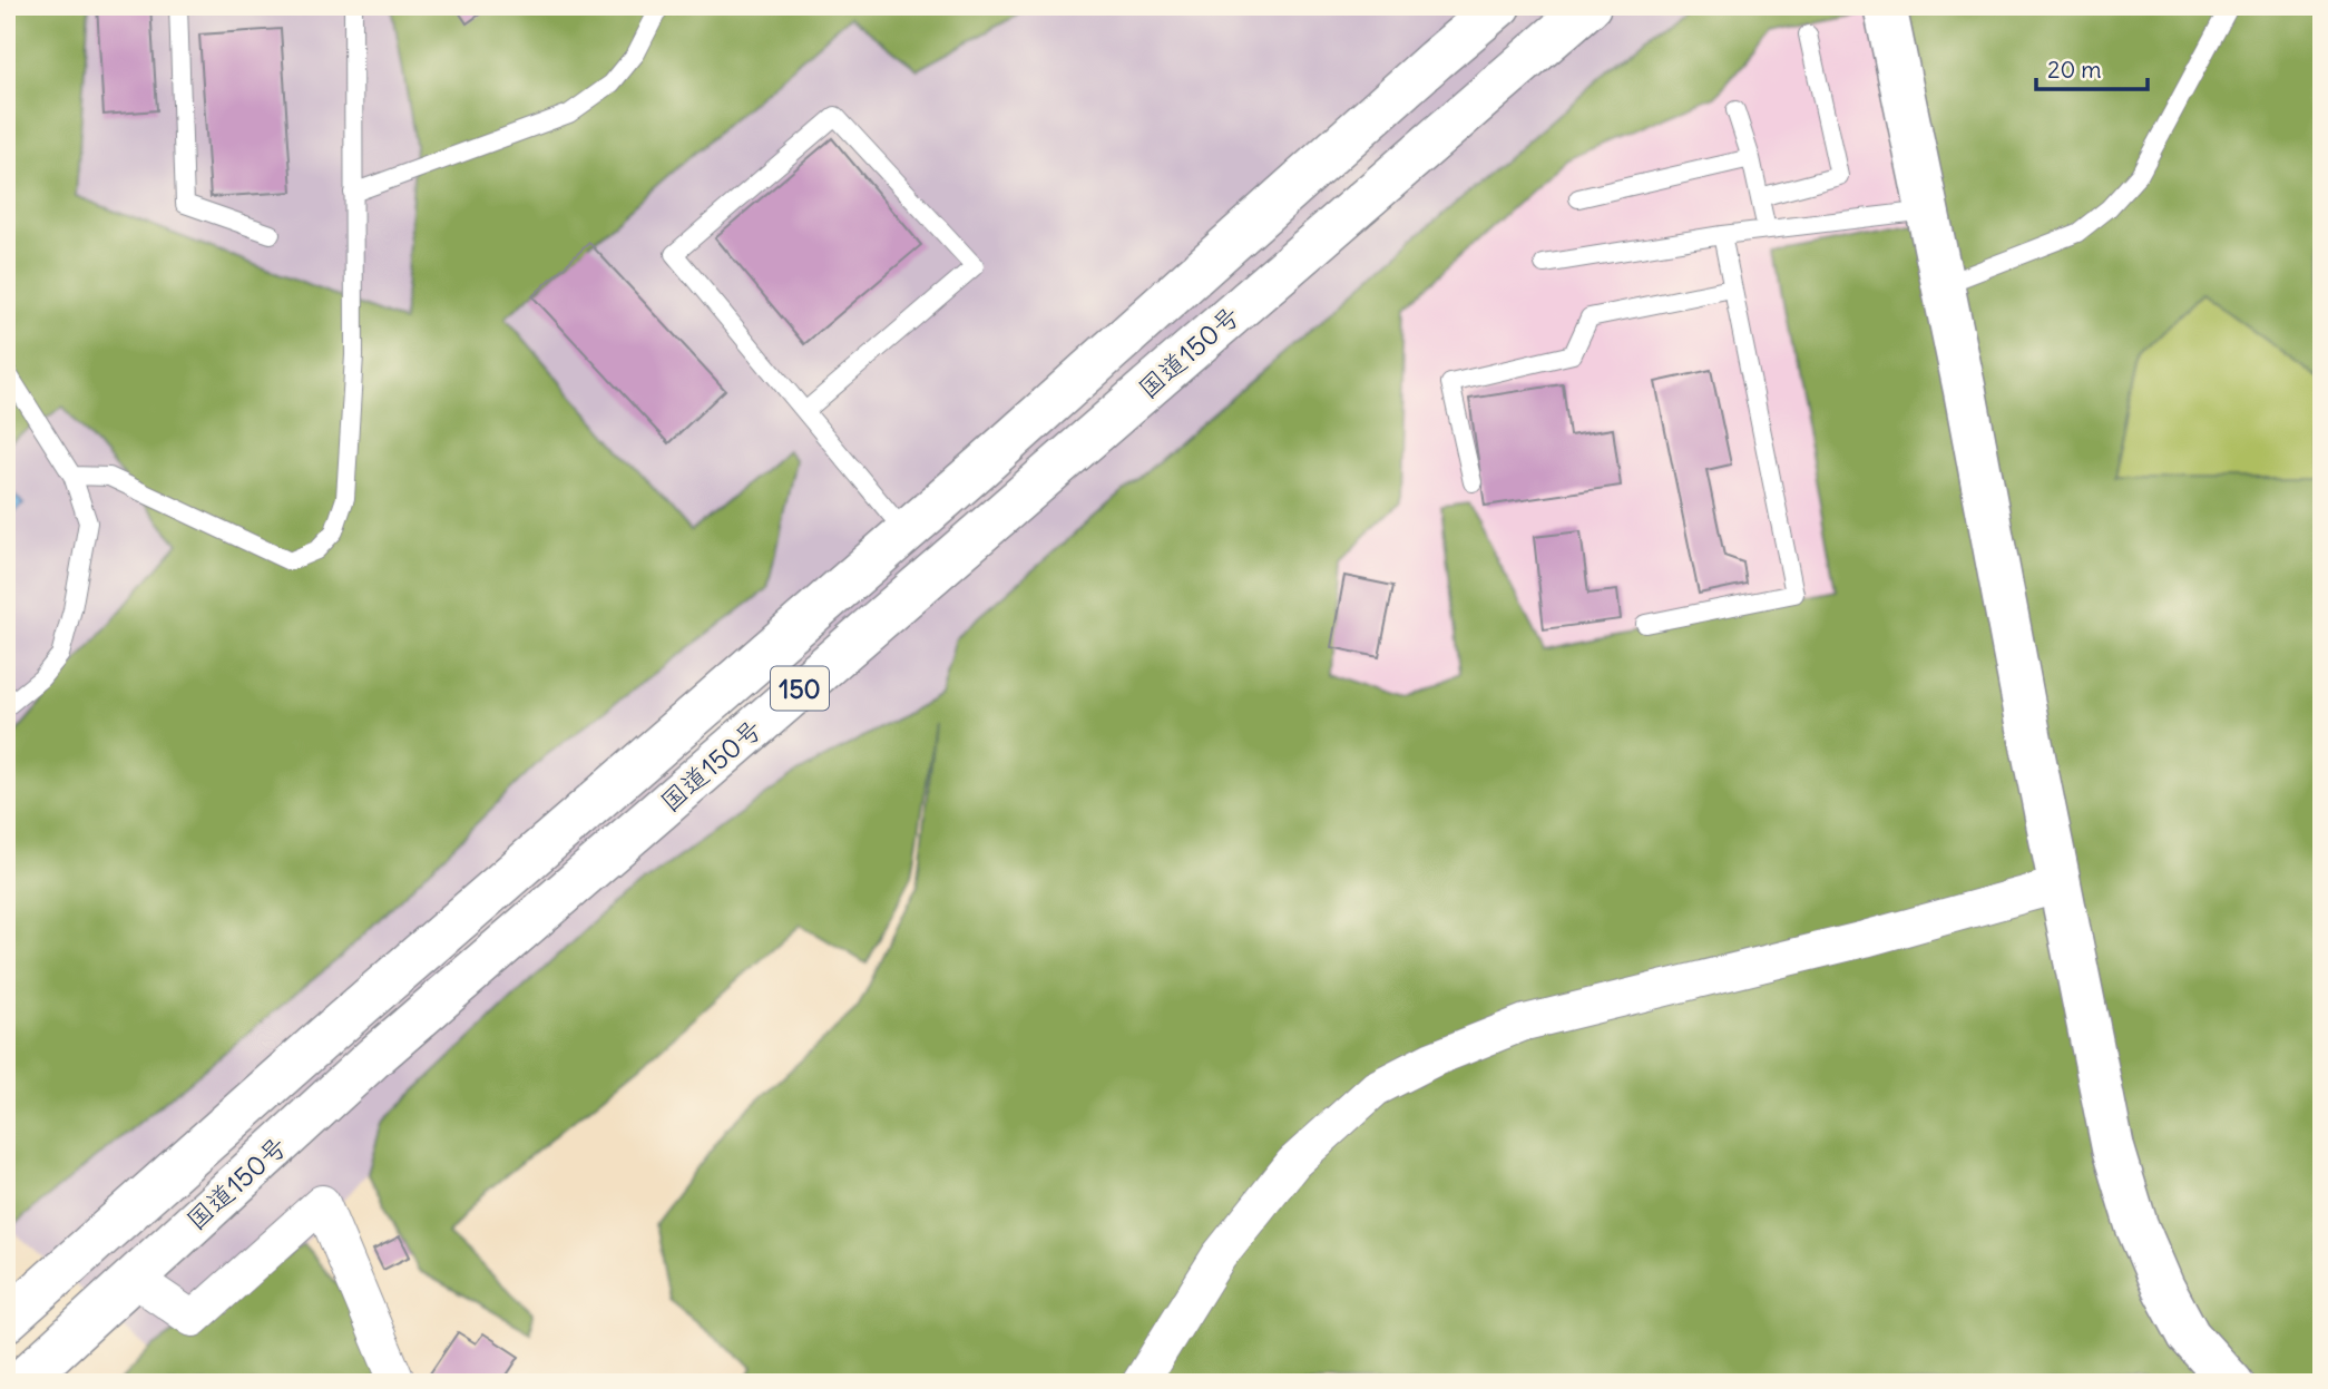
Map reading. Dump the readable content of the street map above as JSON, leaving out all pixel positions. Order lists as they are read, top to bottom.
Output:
{
  "streets": {
    "main road": ["国道150号", "150"]
  },
  "scale_bar": "20 m"
}
